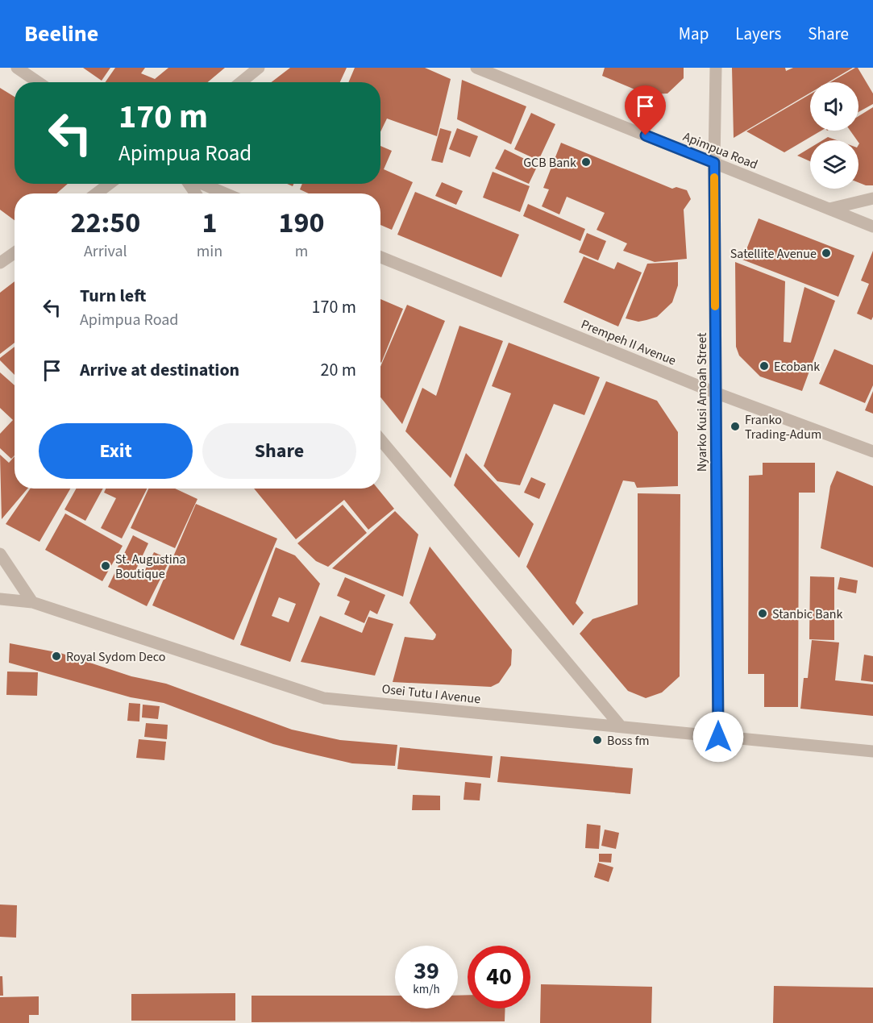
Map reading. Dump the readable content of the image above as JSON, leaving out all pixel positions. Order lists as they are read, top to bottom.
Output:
{
  "streets": {
    "street": [
      "Apimpua Road",
      "Prempeh II Avenue",
      "Nyarko Kusi Amoah Street",
      "Osei Tutu I Avenue"
    ]
  },
  "crossings": [
    ["Apimpua Road", "Nyarko Kusi Amoah Street"],
    ["Prempeh II Avenue", "Nyarko Kusi Amoah Street"],
    ["Nyarko Kusi Amoah Street", "Osei Tutu I Avenue"]
  ],
  "places": [
    "GCB Bank",
    "Satellite Avenue",
    "Ecobank",
    "Franko Trading-Adum",
    "St. Augustina Boutique",
    "Stanbic Bank",
    "Royal Sydom Deco",
    "Boss fm"
  ],
  "page": {
    "header": "Beeline",
    "nav": ["Map", "Layers", "Share"],
    "turn": ["170 m", "Apimpua Road"],
    "eta": [
      "22:50",
      "Arrival",
      "1",
      "min",
      "190",
      "m"
    ],
    "list": [
      {
        "name": "Turn left",
        "note": "Apimpua Road",
        "value": "170 m"
      },
      {
        "name": "Arrive at destination",
        "value": "20 m"
      }
    ],
    "buttons": ["Exit", "Share"],
    "speed": "39 km/h",
    "limit": "40"
  }
}
